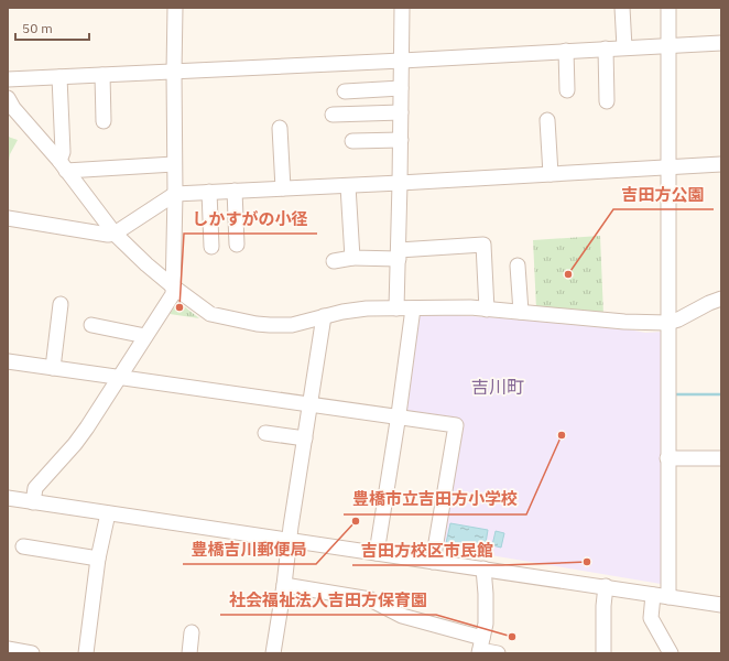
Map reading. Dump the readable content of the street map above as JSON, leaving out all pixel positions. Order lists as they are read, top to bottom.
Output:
{
  "districts": ["吉川町"],
  "places": [
    "吉田方公園",
    "しかすがの小径",
    "豊橋市立吉田方小学校",
    "豊橋吉川郵便局",
    "吉田方校区市民館",
    "社会福祉法人吉田方保育園"
  ],
  "scale_bar": "50 m"
}
